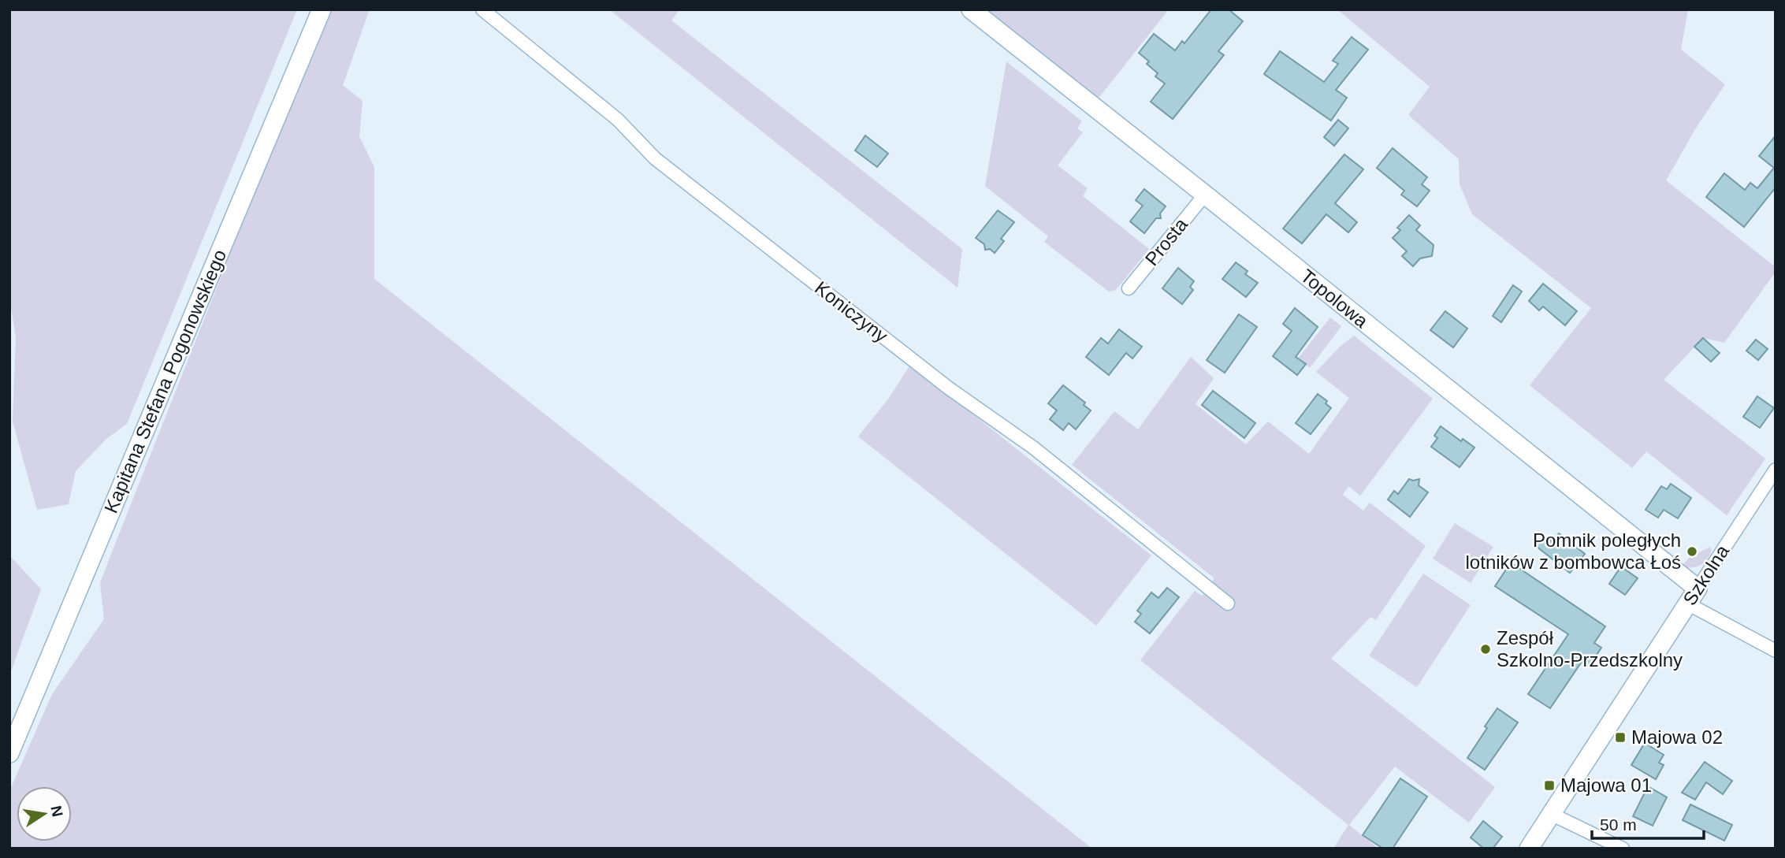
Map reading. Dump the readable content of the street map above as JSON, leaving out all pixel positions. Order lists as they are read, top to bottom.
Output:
{
  "streets": {
    "street": [
      "Prosta",
      "Topolowa",
      "Koniczyny",
      "Kapitana Stefana Pogonowskiego",
      "Szkolna"
    ]
  },
  "crossings": [
    ["Prosta", "Topolowa"],
    ["Topolowa", "Szkolna"]
  ],
  "places": {
    "other": ["Pomnik poległych lotników z bombowca Łoś", "Zespół Szkolno-Przedszkolny"],
    "transit": ["Majowa 02", "Majowa 01"]
  },
  "scale_bar": "50 m",
  "north": "right"
}
